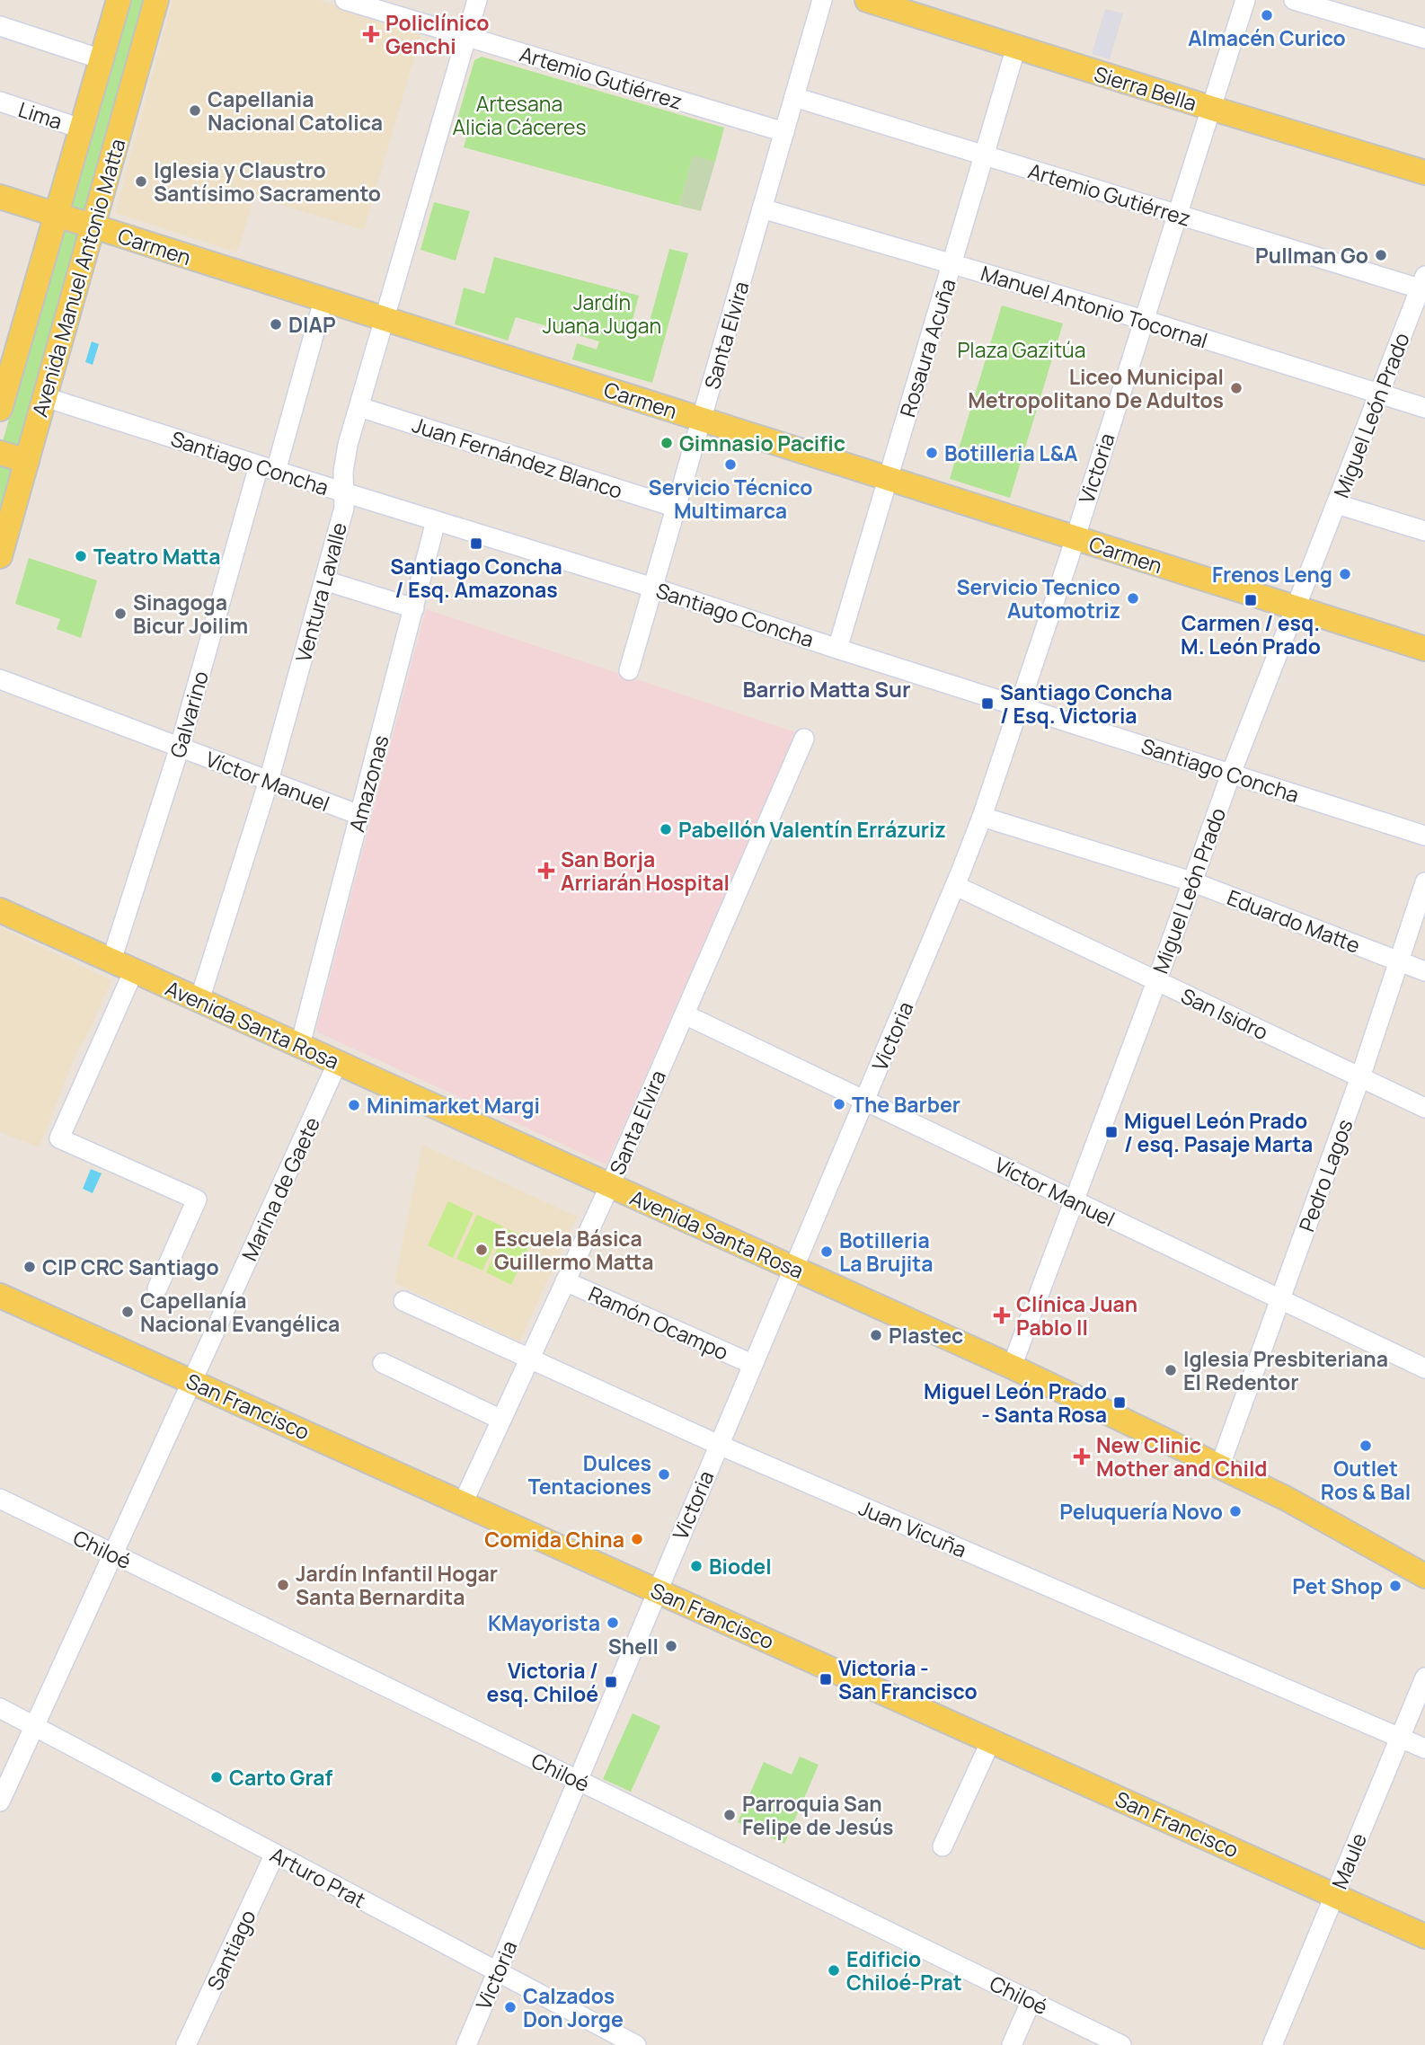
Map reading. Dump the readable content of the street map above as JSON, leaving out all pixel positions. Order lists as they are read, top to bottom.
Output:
{
  "streets": {
    "main road": [
      "Sierra Bella",
      "Carmen",
      "Avenida Manuel Antonio Matta",
      "Avenida Santa Rosa",
      "San Francisco"
    ],
    "street": [
      "Artemio Gutiérrez",
      "Lima",
      "Manuel Antonio Tocornal",
      "Santa Elvira",
      "Rosaura Acuña",
      "Miguel León Prado",
      "Juan Fernández Blanco",
      "Santiago Concha",
      "Victoria",
      "Ventura Lavalle",
      "Galvarino",
      "Víctor Manuel",
      "Amazonas",
      "Eduardo Matte",
      "San Isidro",
      "Pedro Lagos",
      "Marina de Gaete",
      "Ramón Ocampo",
      "Juan Vicuña",
      "Chiloé",
      "Maule",
      "Arturo Prat",
      "Santiago"
    ]
  },
  "crossings": [
    ["Artemio Gutiérrez", "Santa Elvira"],
    ["Artemio Gutiérrez", "Rosaura Acuña"],
    ["Artemio Gutiérrez", "Miguel León Prado"],
    ["Artemio Gutiérrez", "Victoria"],
    ["Artemio Gutiérrez", "Ventura Lavalle"],
    ["Sierra Bella", "Rosaura Acuña"],
    ["Sierra Bella", "Victoria"],
    ["Lima", "Avenida Manuel Antonio Matta"],
    ["Carmen", "Avenida Manuel Antonio Matta"],
    ["Carmen", "Santa Elvira"],
    ["Carmen", "Rosaura Acuña"],
    ["Carmen", "Miguel León Prado"],
    ["Carmen", "Victoria"],
    ["Carmen", "Ventura Lavalle"],
    ["Carmen", "Galvarino"],
    ["Avenida Manuel Antonio Matta", "Santiago Concha"],
    ["Manuel Antonio Tocornal", "Santa Elvira"],
    ["Manuel Antonio Tocornal", "Rosaura Acuña"],
    ["Manuel Antonio Tocornal", "Miguel León Prado"],
    ["Manuel Antonio Tocornal", "Victoria"],
    ["Santa Elvira", "Juan Fernández Blanco"],
    ["Santa Elvira", "Santiago Concha"],
    ["Santa Elvira", "Víctor Manuel"],
    ["Santa Elvira", "Avenida Santa Rosa"],
    ["Santa Elvira", "Ramón Ocampo"],
    ["Santa Elvira", "San Francisco"],
    ["Santa Elvira", "Juan Vicuña"],
    ["Rosaura Acuña", "Santiago Concha"],
    ["Miguel León Prado", "Santiago Concha"],
    ["Miguel León Prado", "Víctor Manuel"],
    ["Miguel León Prado", "Eduardo Matte"],
    ["Miguel León Prado", "San Isidro"],
    ["Miguel León Prado", "Avenida Santa Rosa"],
    ["Juan Fernández Blanco", "Ventura Lavalle"],
    ["Santiago Concha", "Victoria"],
    ["Santiago Concha", "Ventura Lavalle"],
    ["Santiago Concha", "Galvarino"],
    ["Santiago Concha", "Amazonas"],
    ["Victoria", "Víctor Manuel"],
    ["Victoria", "Eduardo Matte"],
    ["Victoria", "San Isidro"],
    ["Victoria", "Avenida Santa Rosa"],
    ["Victoria", "Ramón Ocampo"],
    ["Victoria", "San Francisco"],
    ["Victoria", "Juan Vicuña"],
    ["Victoria", "Chiloé"],
    ["Victoria", "Arturo Prat"],
    ["Ventura Lavalle", "Víctor Manuel"],
    ["Ventura Lavalle", "Avenida Santa Rosa"],
    ["Galvarino", "Víctor Manuel"],
    ["Galvarino", "Avenida Santa Rosa"],
    ["Víctor Manuel", "Amazonas"],
    ["Víctor Manuel", "Pedro Lagos"],
    ["Amazonas", "Avenida Santa Rosa"],
    ["Eduardo Matte", "Pedro Lagos"],
    ["San Isidro", "Pedro Lagos"],
    ["Avenida Santa Rosa", "Pedro Lagos"],
    ["Avenida Santa Rosa", "Marina de Gaete"],
    ["Marina de Gaete", "San Francisco"],
    ["Marina de Gaete", "Chiloé"],
    ["Marina de Gaete", "Arturo Prat"],
    ["San Francisco", "Maule"],
    ["Juan Vicuña", "Maule"],
    ["Arturo Prat", "Santiago"]
  ],
  "districts": ["Barrio Matta Sur"],
  "parks": ["Artesana Alicia Cáceres", "Jardín Juana Jugan", "Plaza Gazitúa"],
  "places": {
    "other": [
      "Almacén Curico",
      "Capellania Nacional Catolica",
      "Iglesia y Claustro Santísimo Sacramento",
      "Pullman Go",
      "DIAP",
      "Liceo Municipal Metropolitano De Adultos",
      "Gimnasio Pacific",
      "Botilleria L&A",
      "Servicio Técnico Multimarca",
      "Teatro Matta",
      "Frenos Leng",
      "Servicio Tecnico Automotriz",
      "Sinagoga Bicur Joilim",
      "Pabellón Valentín Errázuriz",
      "The Barber",
      "Minimarket Margi",
      "Escuela Básica Guillermo Matta",
      "Botilleria La Brujita",
      "CIP CRC Santiago",
      "Capellanía Nacional Evangélica",
      "Plastec",
      "Iglesia Presbiteriana El Redentor",
      "Outlet Ros & Bal",
      "Dulces Tentaciones",
      "Peluquería Novo",
      "Comida China",
      "Biodel",
      "Jardín Infantil Hogar Santa Bernardita",
      "Pet Shop",
      "KMayorista",
      "Shell",
      "Carto Graf",
      "Parroquia San Felipe de Jesús",
      "Edificio Chiloé-Prat",
      "Calzados Don Jorge"
    ],
    "health": [
      "Policlínico Genchi",
      "San Borja Arriarán Hospital",
      "Clínica Juan Pablo II",
      "New Clinic Mother and Child"
    ],
    "transit": [
      "Santiago Concha / Esq. Amazonas",
      "Carmen / esq. M. León Prado",
      "Santiago Concha / Esq. Victoria",
      "Miguel León Prado / esq. Pasaje Marta",
      "Miguel León Prado - Santa Rosa",
      "Victoria - San Francisco",
      "Victoria / esq. Chiloé"
    ]
  }
}
